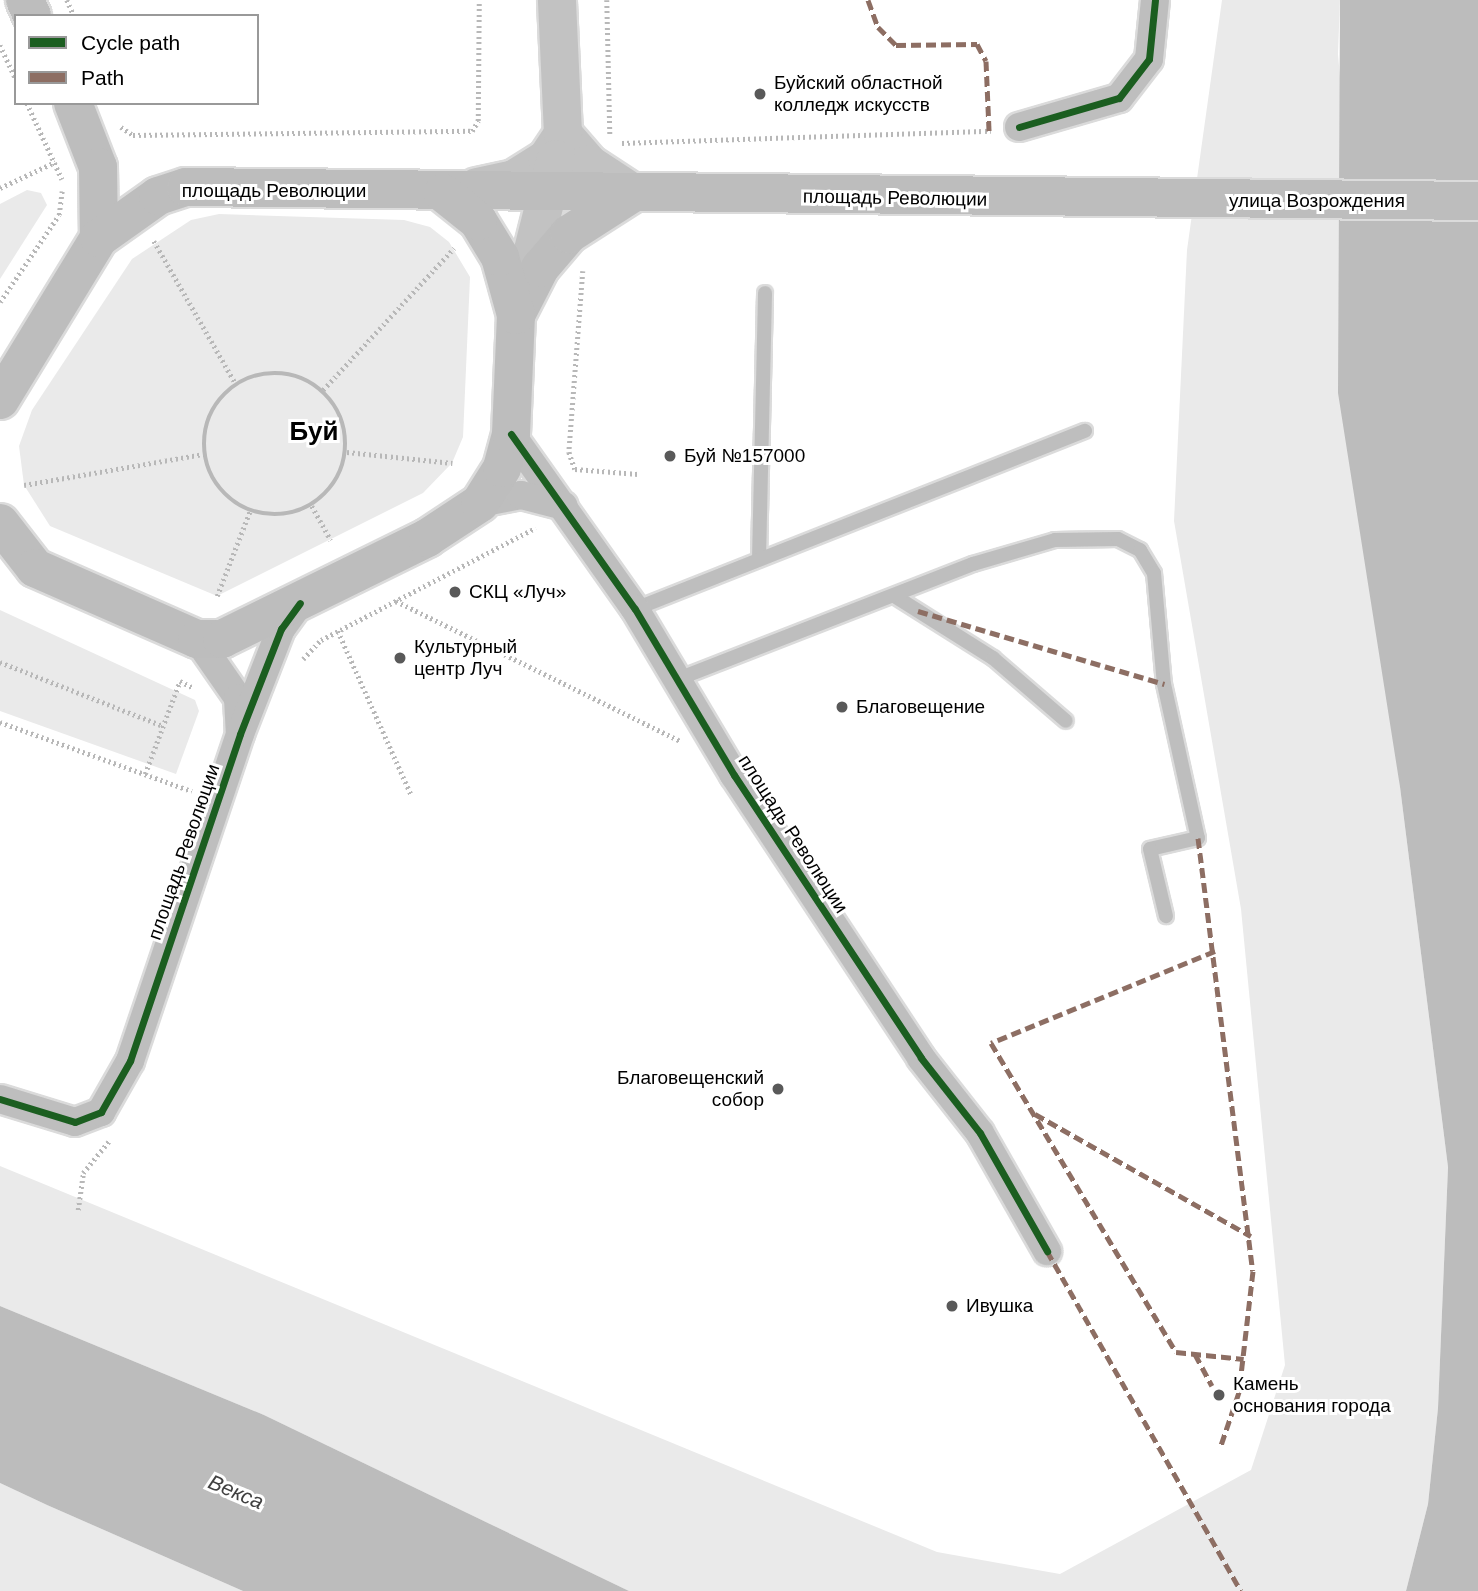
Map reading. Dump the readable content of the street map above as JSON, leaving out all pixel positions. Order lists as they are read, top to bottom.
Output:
{
  "streets": {
    "main road": ["площадь Революции", "улица Возрождения"]
  },
  "crossings": [
    ["площадь Революции", "улица Возрождения"]
  ],
  "districts": ["Буй"],
  "water": ["Векса"],
  "places": [
    "Буйский областной колледж искусств",
    "Буй №157000",
    "СКЦ «Луч»",
    "Культурный центр Луч",
    "Благовещение",
    "Благовещенский собор",
    "Ивушка",
    "Камень основания города"
  ],
  "legend": ["Cycle path", "Path"]
}
